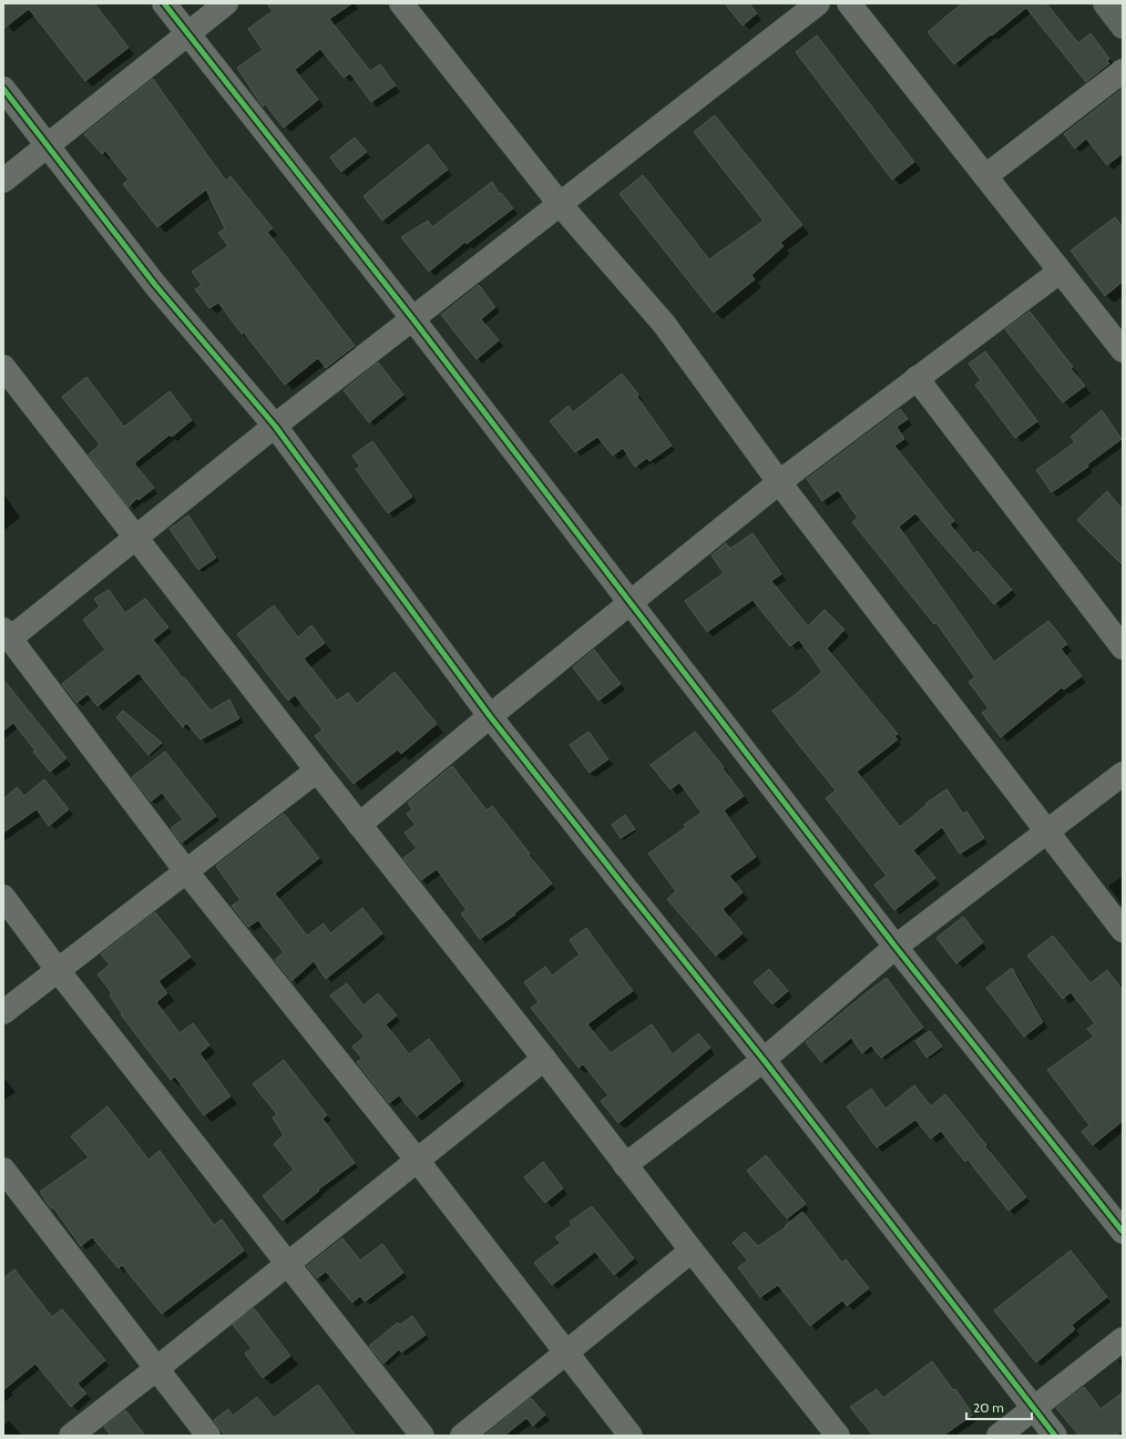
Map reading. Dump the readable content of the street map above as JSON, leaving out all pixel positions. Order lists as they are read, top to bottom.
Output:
{
  "scale_bar": "20 m"
}
